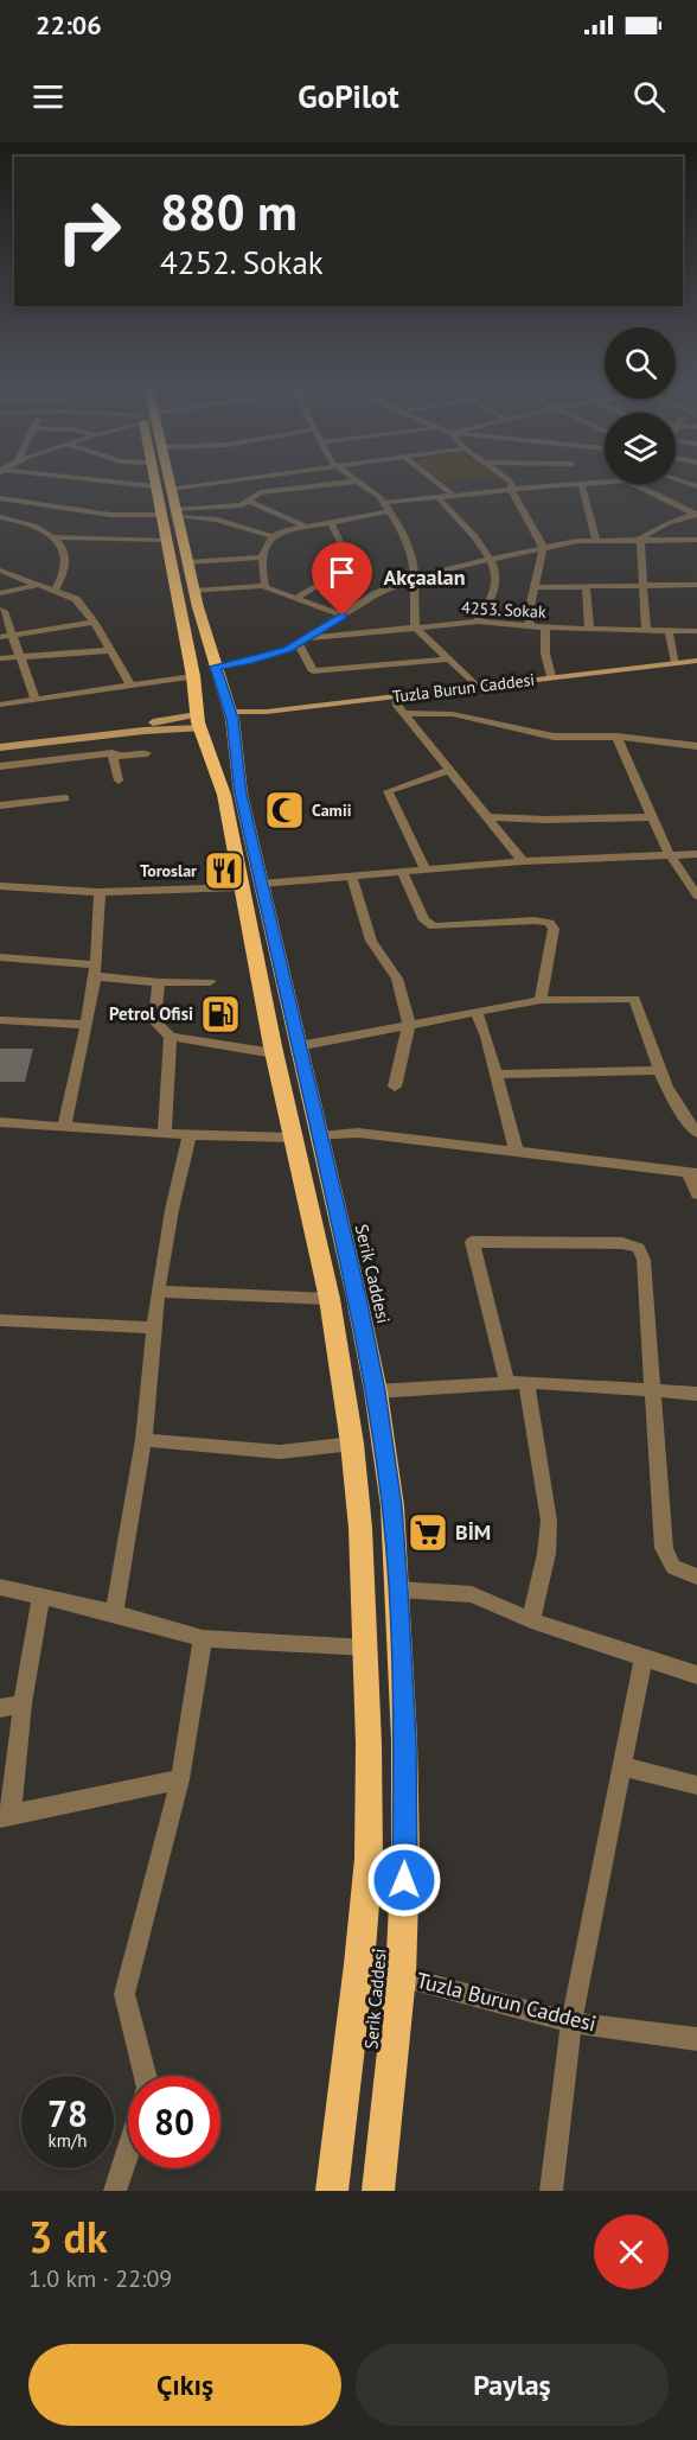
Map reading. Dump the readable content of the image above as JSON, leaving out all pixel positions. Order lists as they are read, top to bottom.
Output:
{
  "streets": {
    "highway": ["Serik Caddesi"],
    "main road": ["Tuzla Burun Caddesi"],
    "street": ["4253. Sokak"]
  },
  "crossings": [
    ["Tuzla Burun Caddesi", "Serik Caddesi"]
  ],
  "districts": ["Akçaalan"],
  "places": {
    "mosque": ["Camii"],
    "restaurant": ["Toroslar"],
    "fuel station": ["Petrol Ofisi"],
    "supermarket": ["BİM"]
  },
  "page": {
    "status": "22:06",
    "header": "GoPilot",
    "turn": ["880 m", "4252. Sokak"],
    "speed": "78 km/h",
    "limit": "80",
    "heading": ["3 dk", "1.0 km · 22:09"],
    "buttons": ["Çıkış", "Paylaş"]
  }
}
